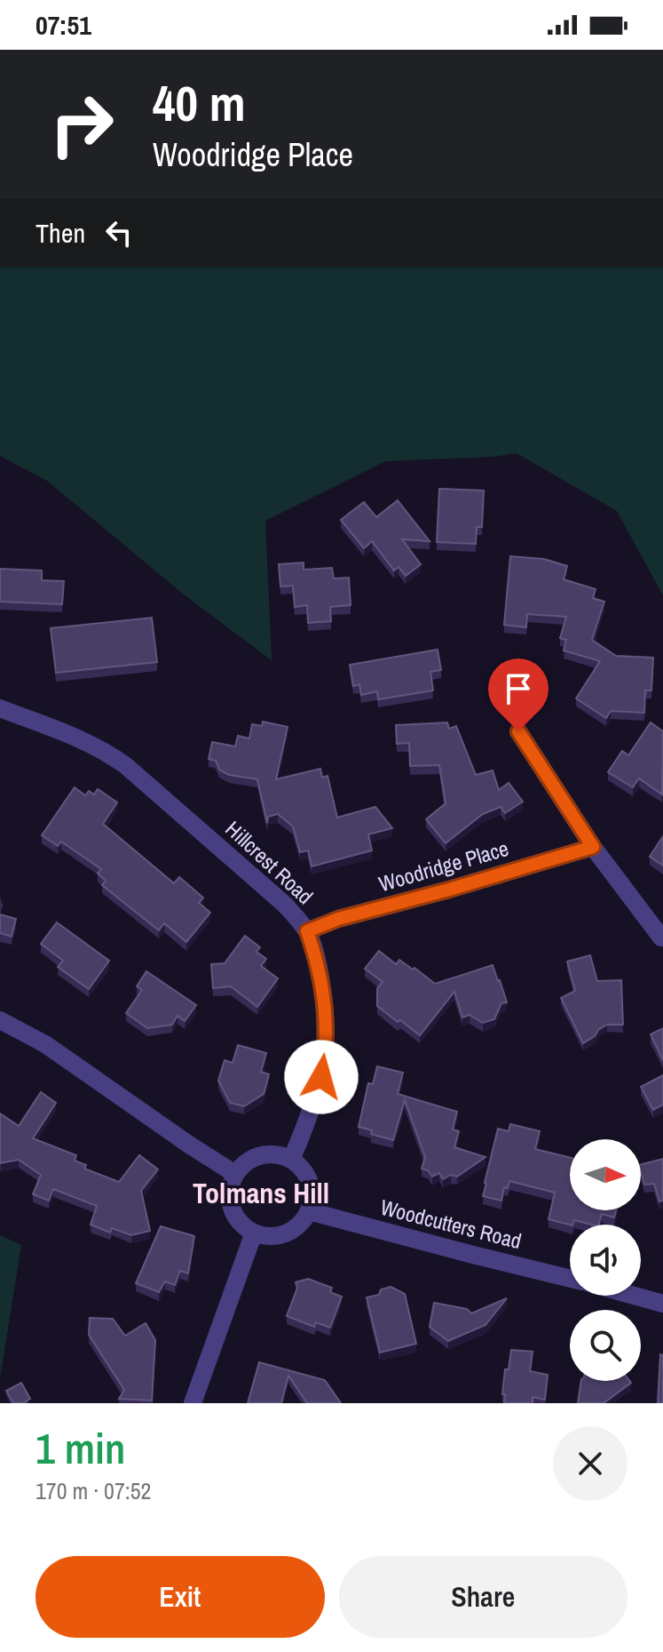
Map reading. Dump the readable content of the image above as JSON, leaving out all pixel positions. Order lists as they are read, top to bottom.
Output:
{
  "streets": {
    "street": ["Hillcrest Road", "Woodridge Place", "Woodcutters Road"]
  },
  "crossings": [
    ["Hillcrest Road", "Woodridge Place"],
    ["Hillcrest Road", "Woodcutters Road"]
  ],
  "districts": ["Tolmans Hill"],
  "north": "right",
  "page": {
    "status": "07:51",
    "turn": ["40 m", "Woodridge Place"],
    "then": "Then",
    "heading": ["1 min", "170 m · 07:52"],
    "buttons": ["Exit", "Share"]
  }
}
